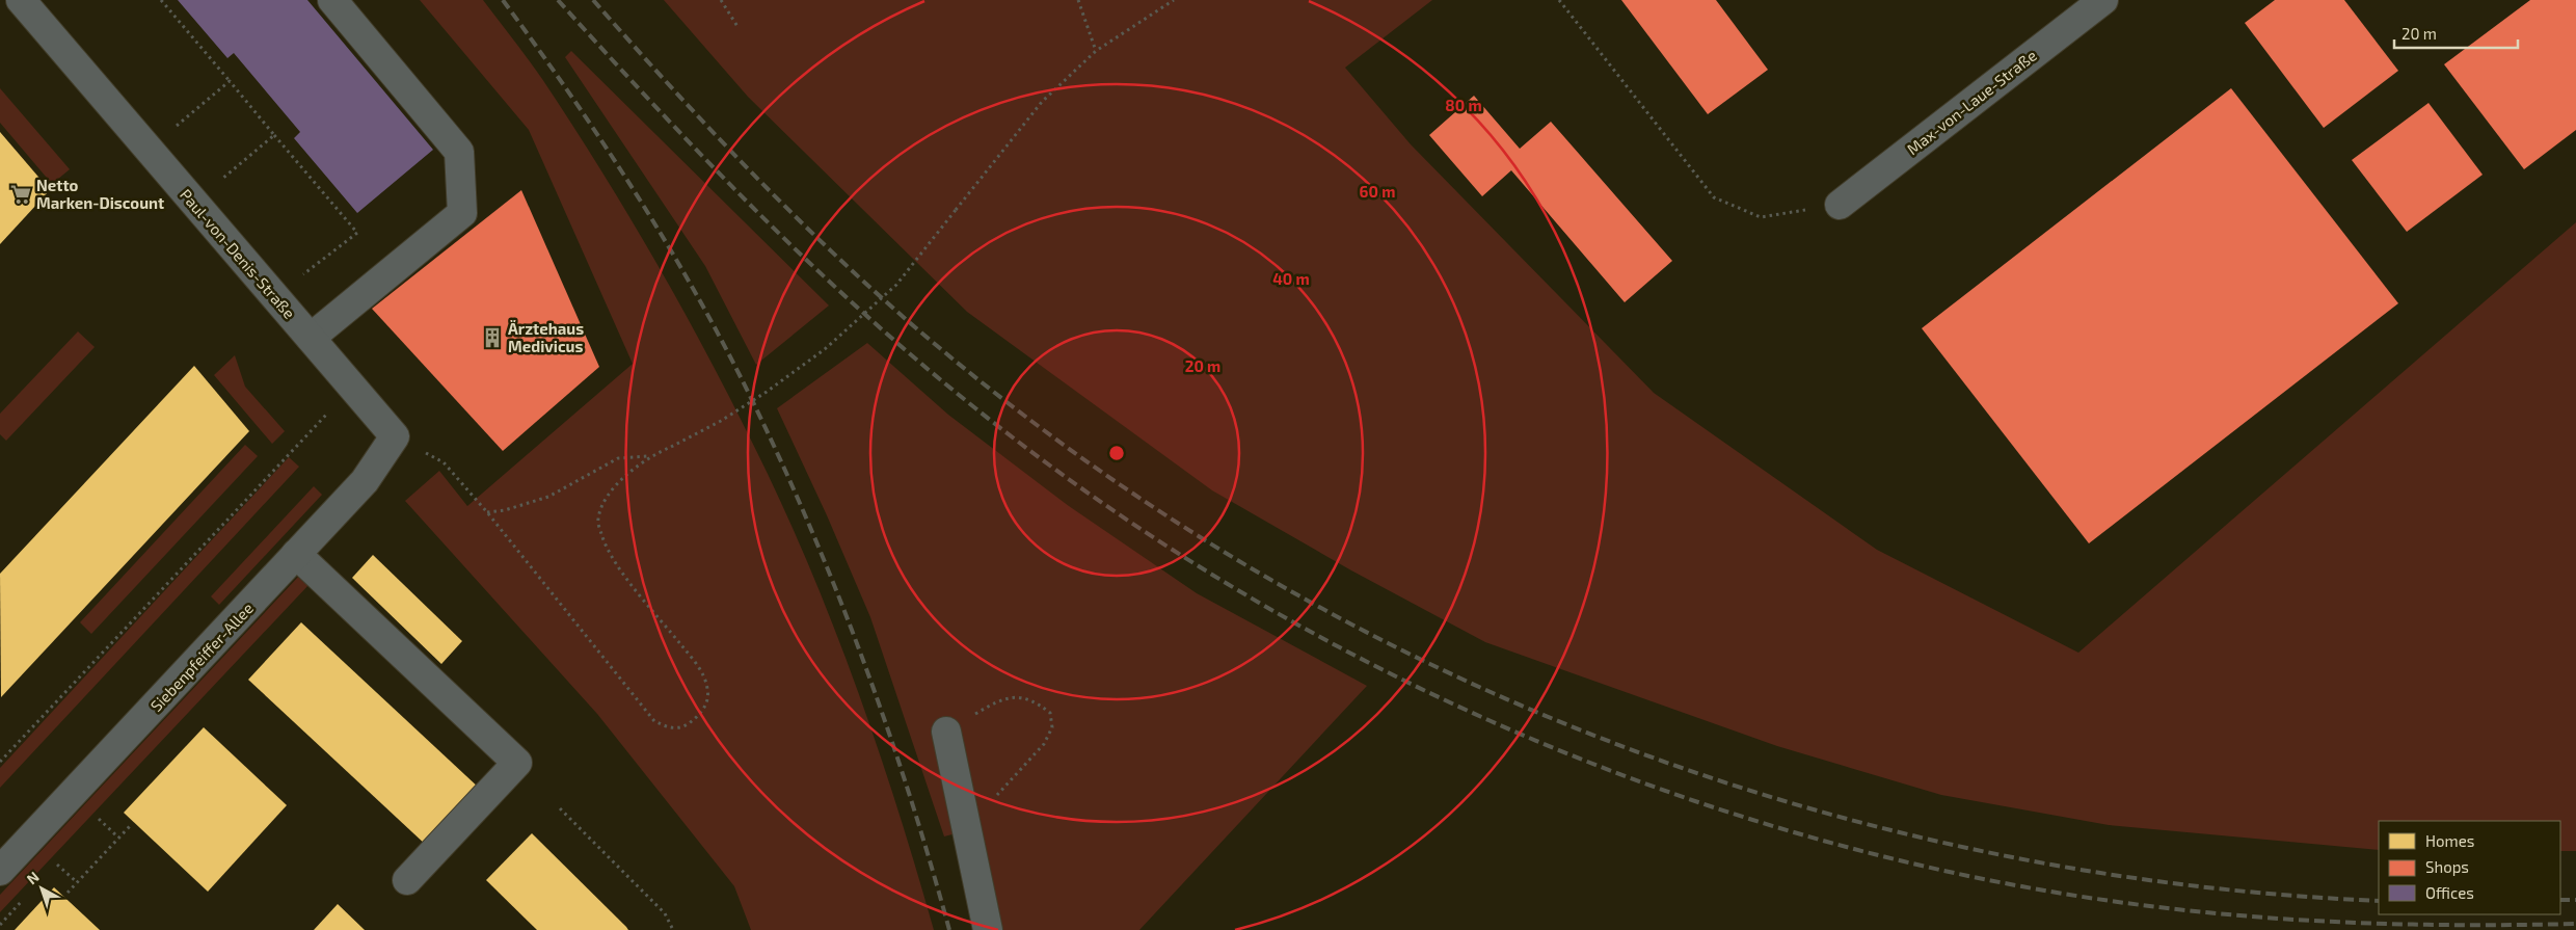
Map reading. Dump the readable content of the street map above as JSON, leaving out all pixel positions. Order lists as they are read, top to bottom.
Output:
{
  "streets": {
    "street": ["Max-von-Laue-Straße", "Paul-von-Denis-Straße", "Siebenpfeiffer-Allee"]
  },
  "crossings": [
    ["Paul-von-Denis-Straße", "Siebenpfeiffer-Allee"]
  ],
  "places": {
    "supermarket": ["Netto Marken-Discount"],
    "building": ["Ärztehaus Medivicus"]
  },
  "legend": ["Homes", "Shops", "Offices"],
  "scale_bar": "20 m",
  "north": "top left",
  "rings": [
    "80 m",
    "60 m",
    "40 m",
    "20 m"
  ]
}
